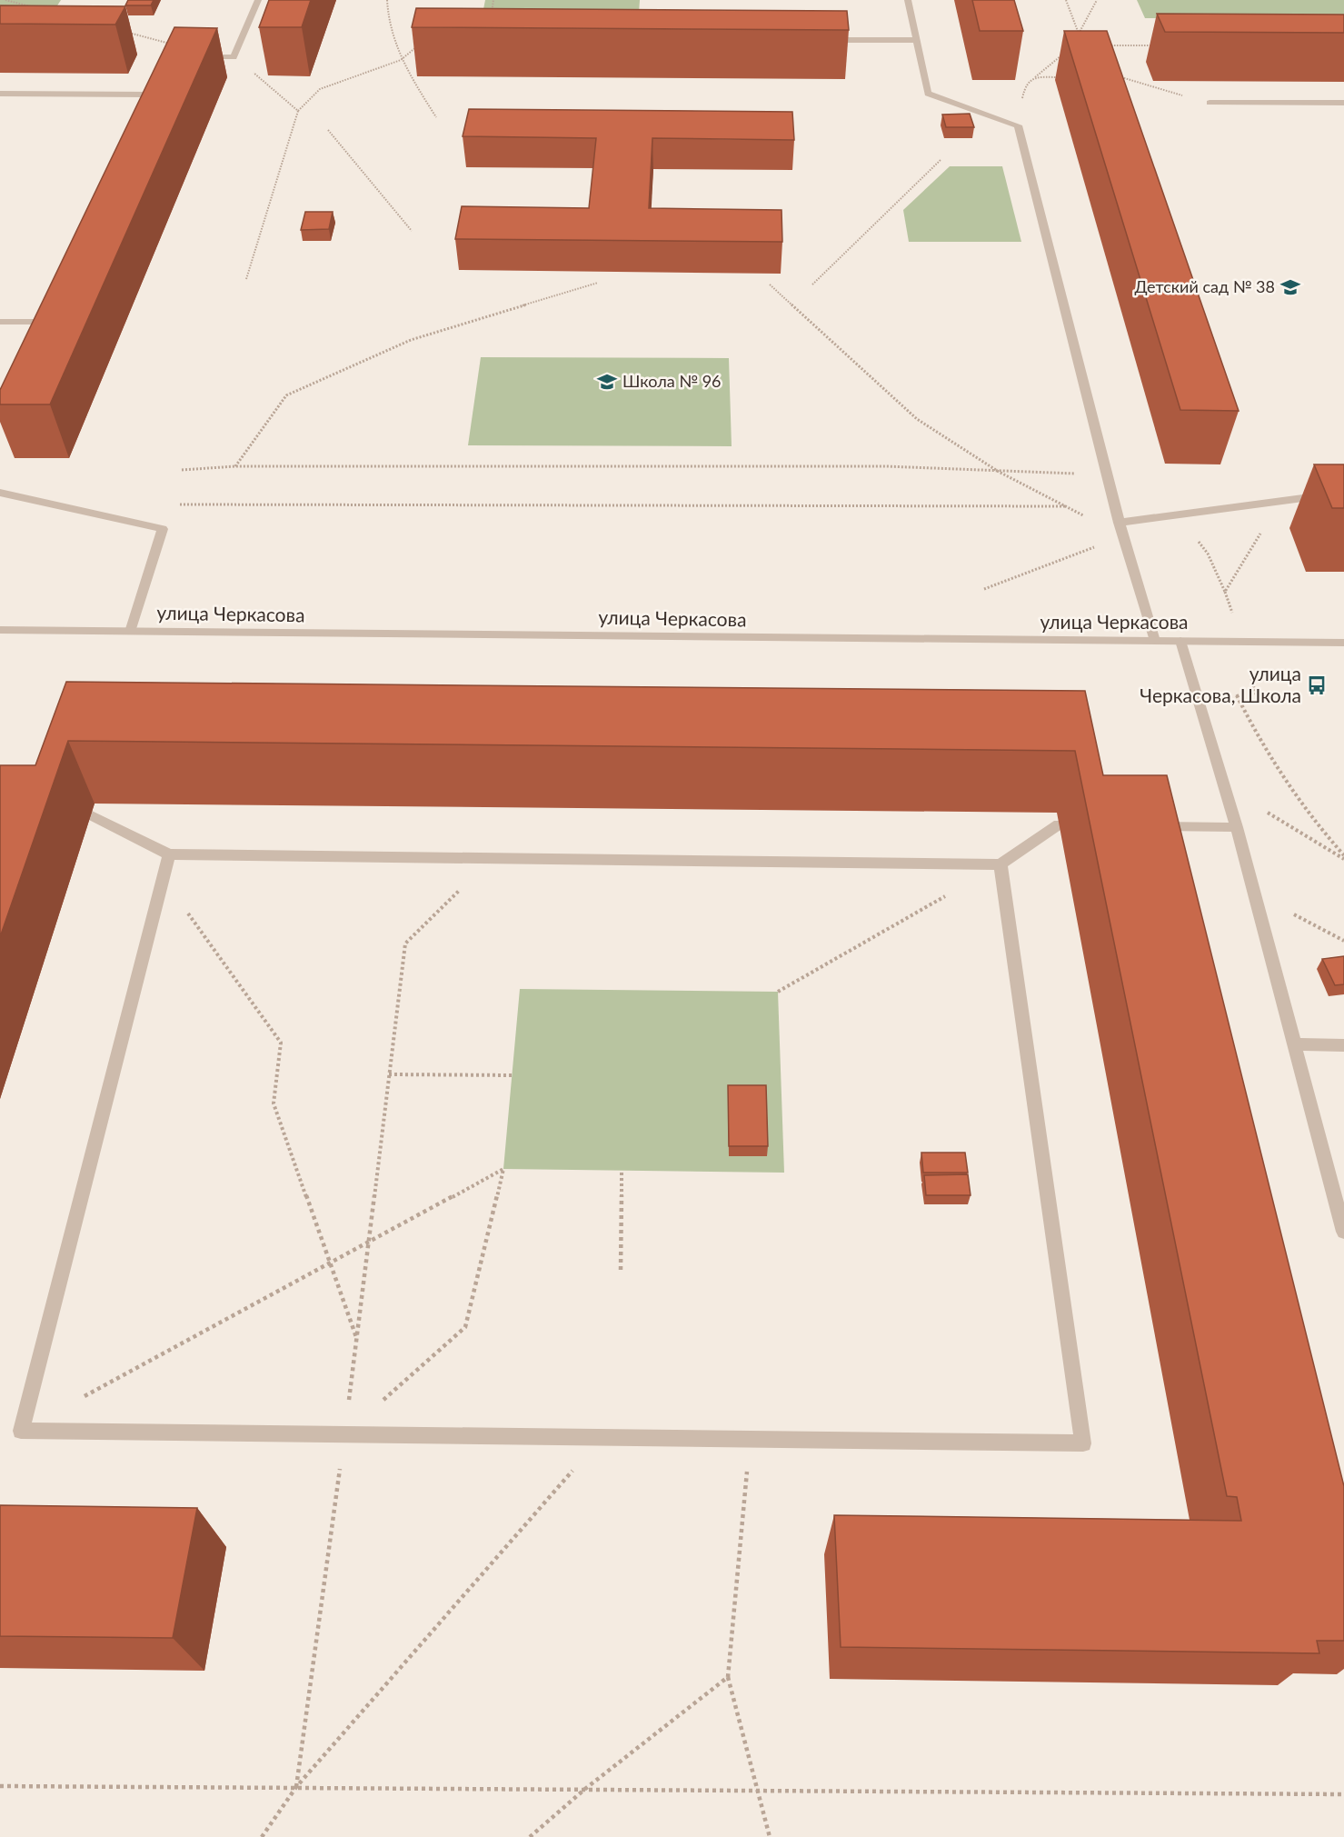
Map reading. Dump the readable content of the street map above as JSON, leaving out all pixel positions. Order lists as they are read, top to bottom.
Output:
{
  "streets": {
    "street": ["улица Черкасова"]
  },
  "places": {
    "school or university": ["Детский сад № 38", "Школа № 96"],
    "bus stop": ["улица Черкасова, Школа"]
  }
}
